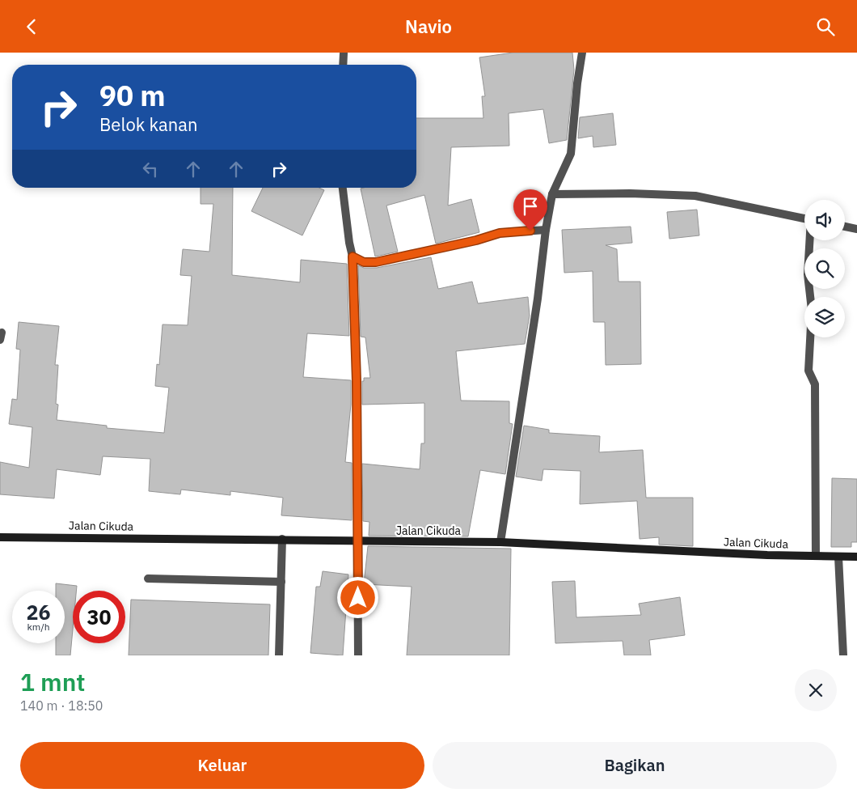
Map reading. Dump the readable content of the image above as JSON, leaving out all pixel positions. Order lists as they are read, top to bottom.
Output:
{
  "streets": {
    "street": ["Jalan Cikuda"]
  },
  "page": {
    "header": "Navio",
    "turn": ["90 m", "Belok kanan"],
    "speed": "26 km/h",
    "limit": "30",
    "heading": ["1 mnt", "140 m · 18:50"],
    "buttons": ["Keluar", "Bagikan"]
  }
}
